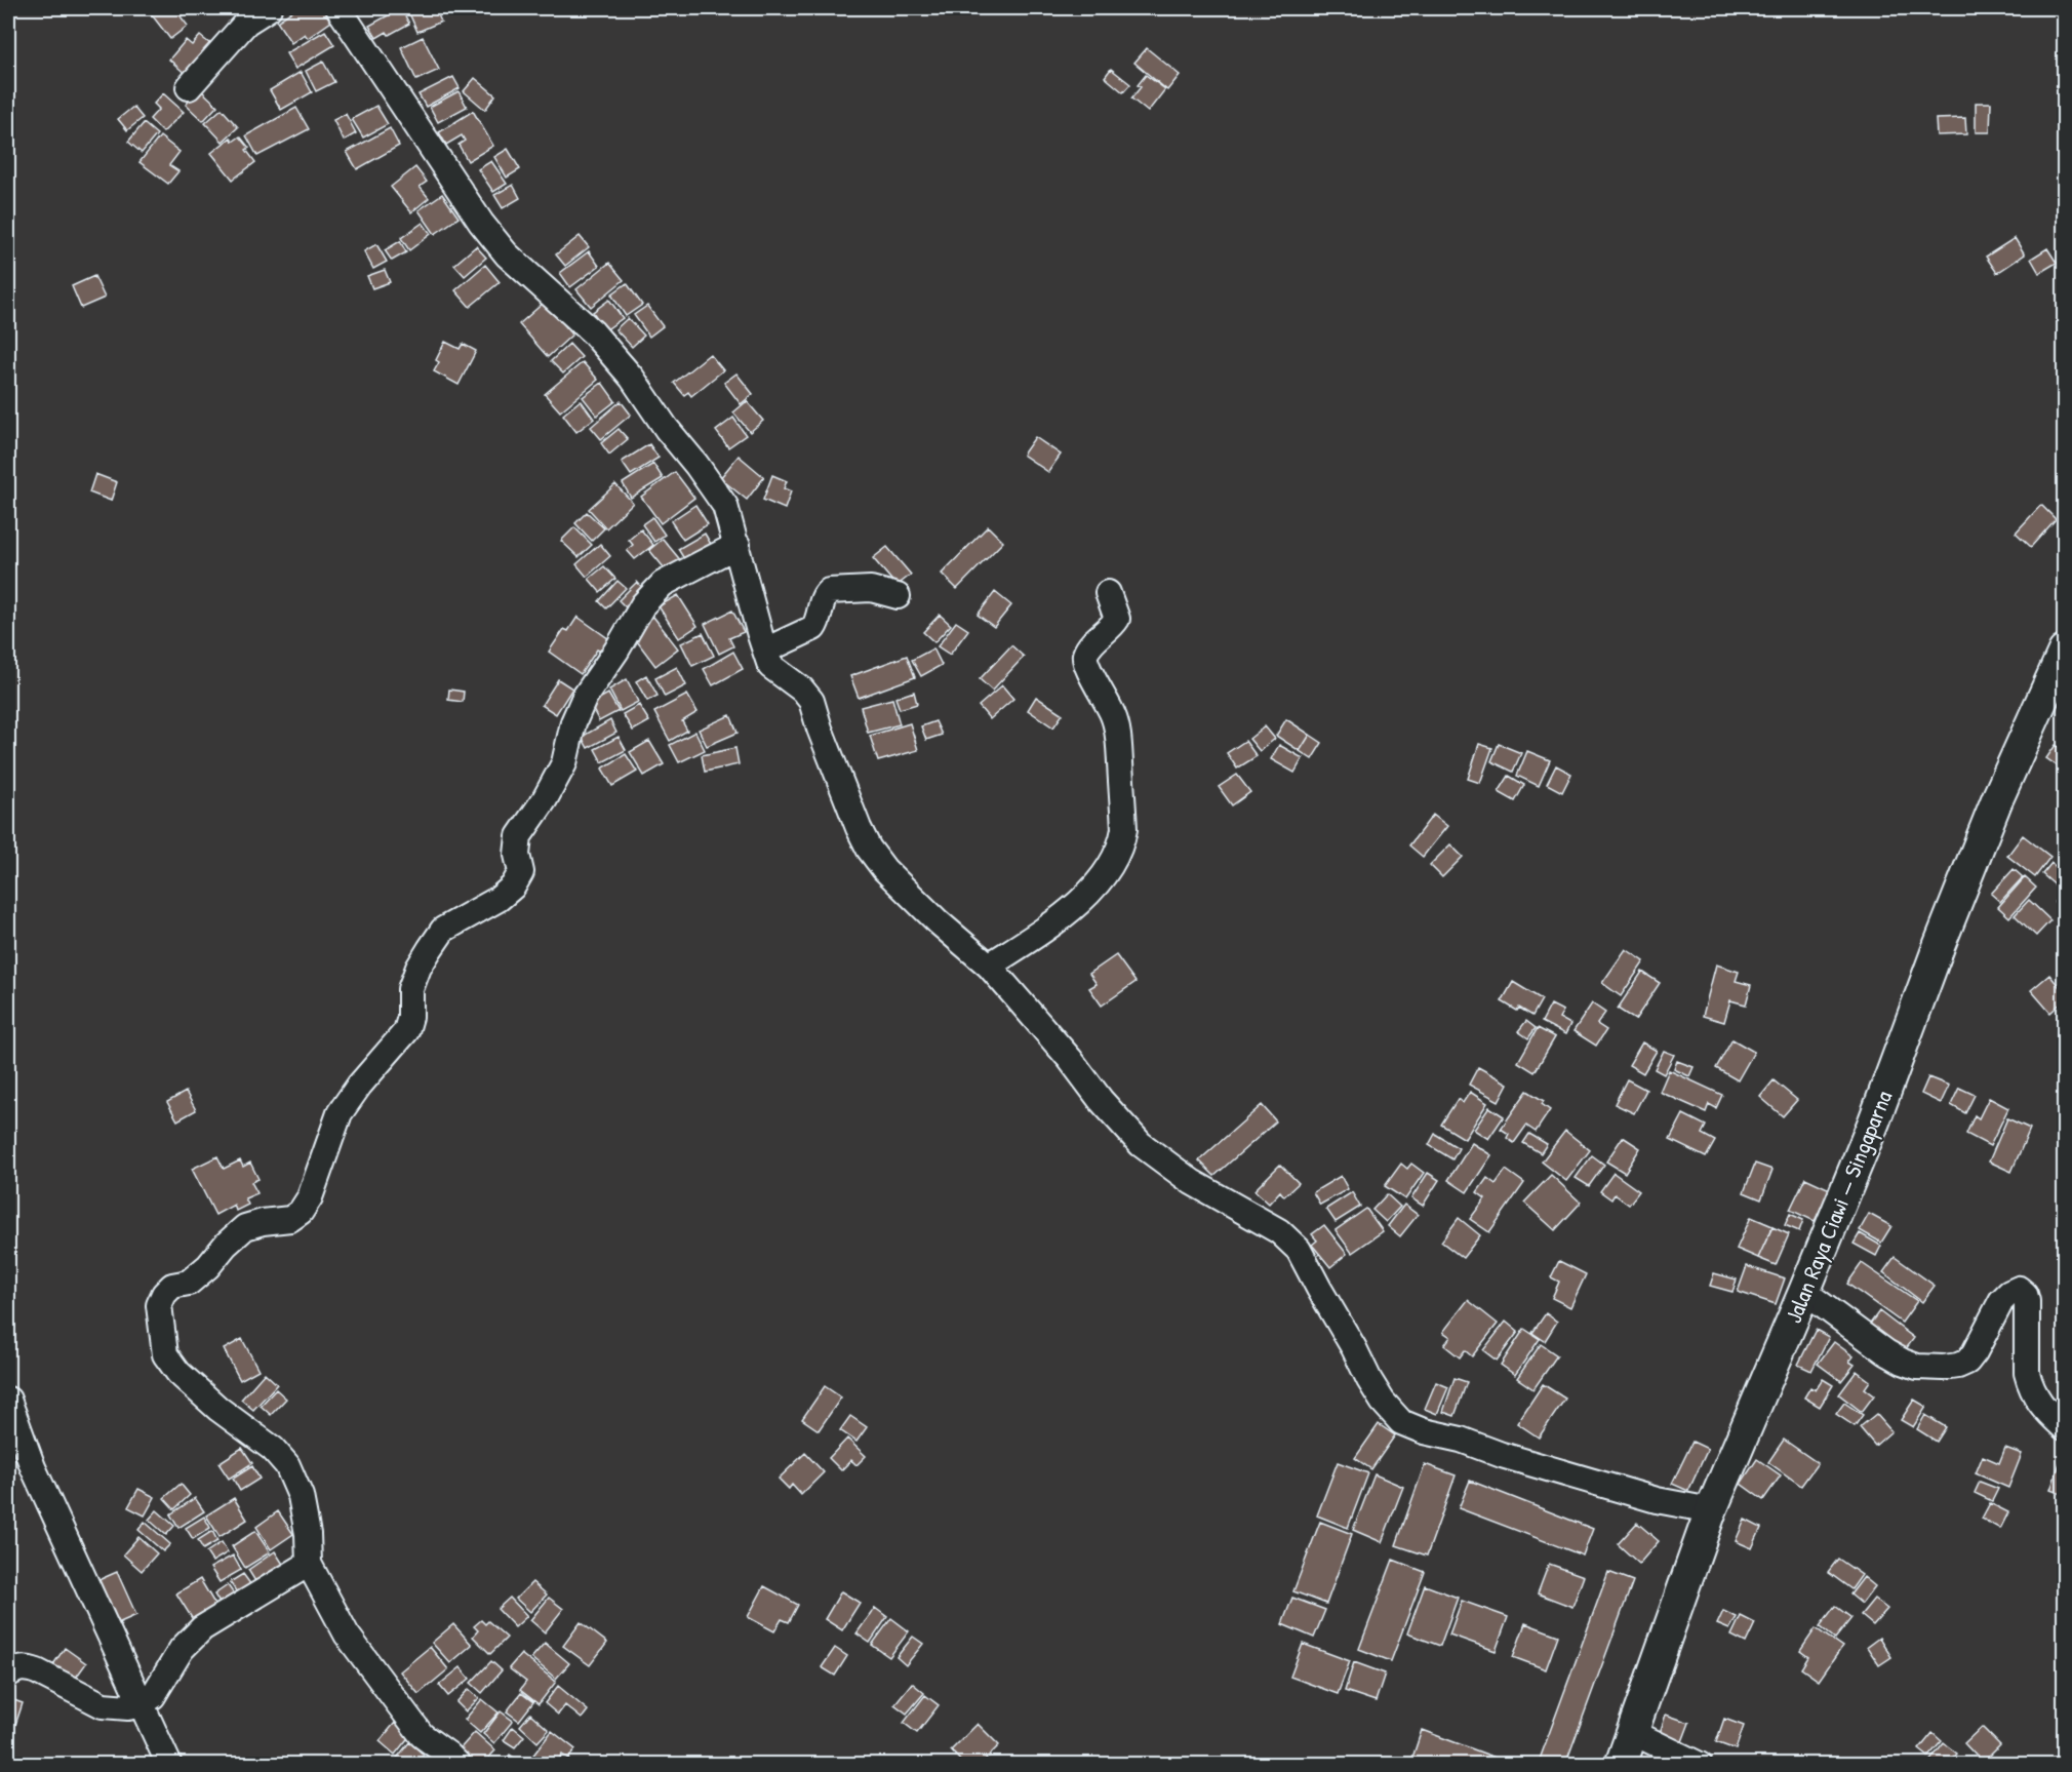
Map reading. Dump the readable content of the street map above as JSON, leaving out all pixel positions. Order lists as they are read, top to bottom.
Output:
{
  "streets": {
    "main road": ["Jalan Raya Ciawi — Singaparna"]
  }
}
